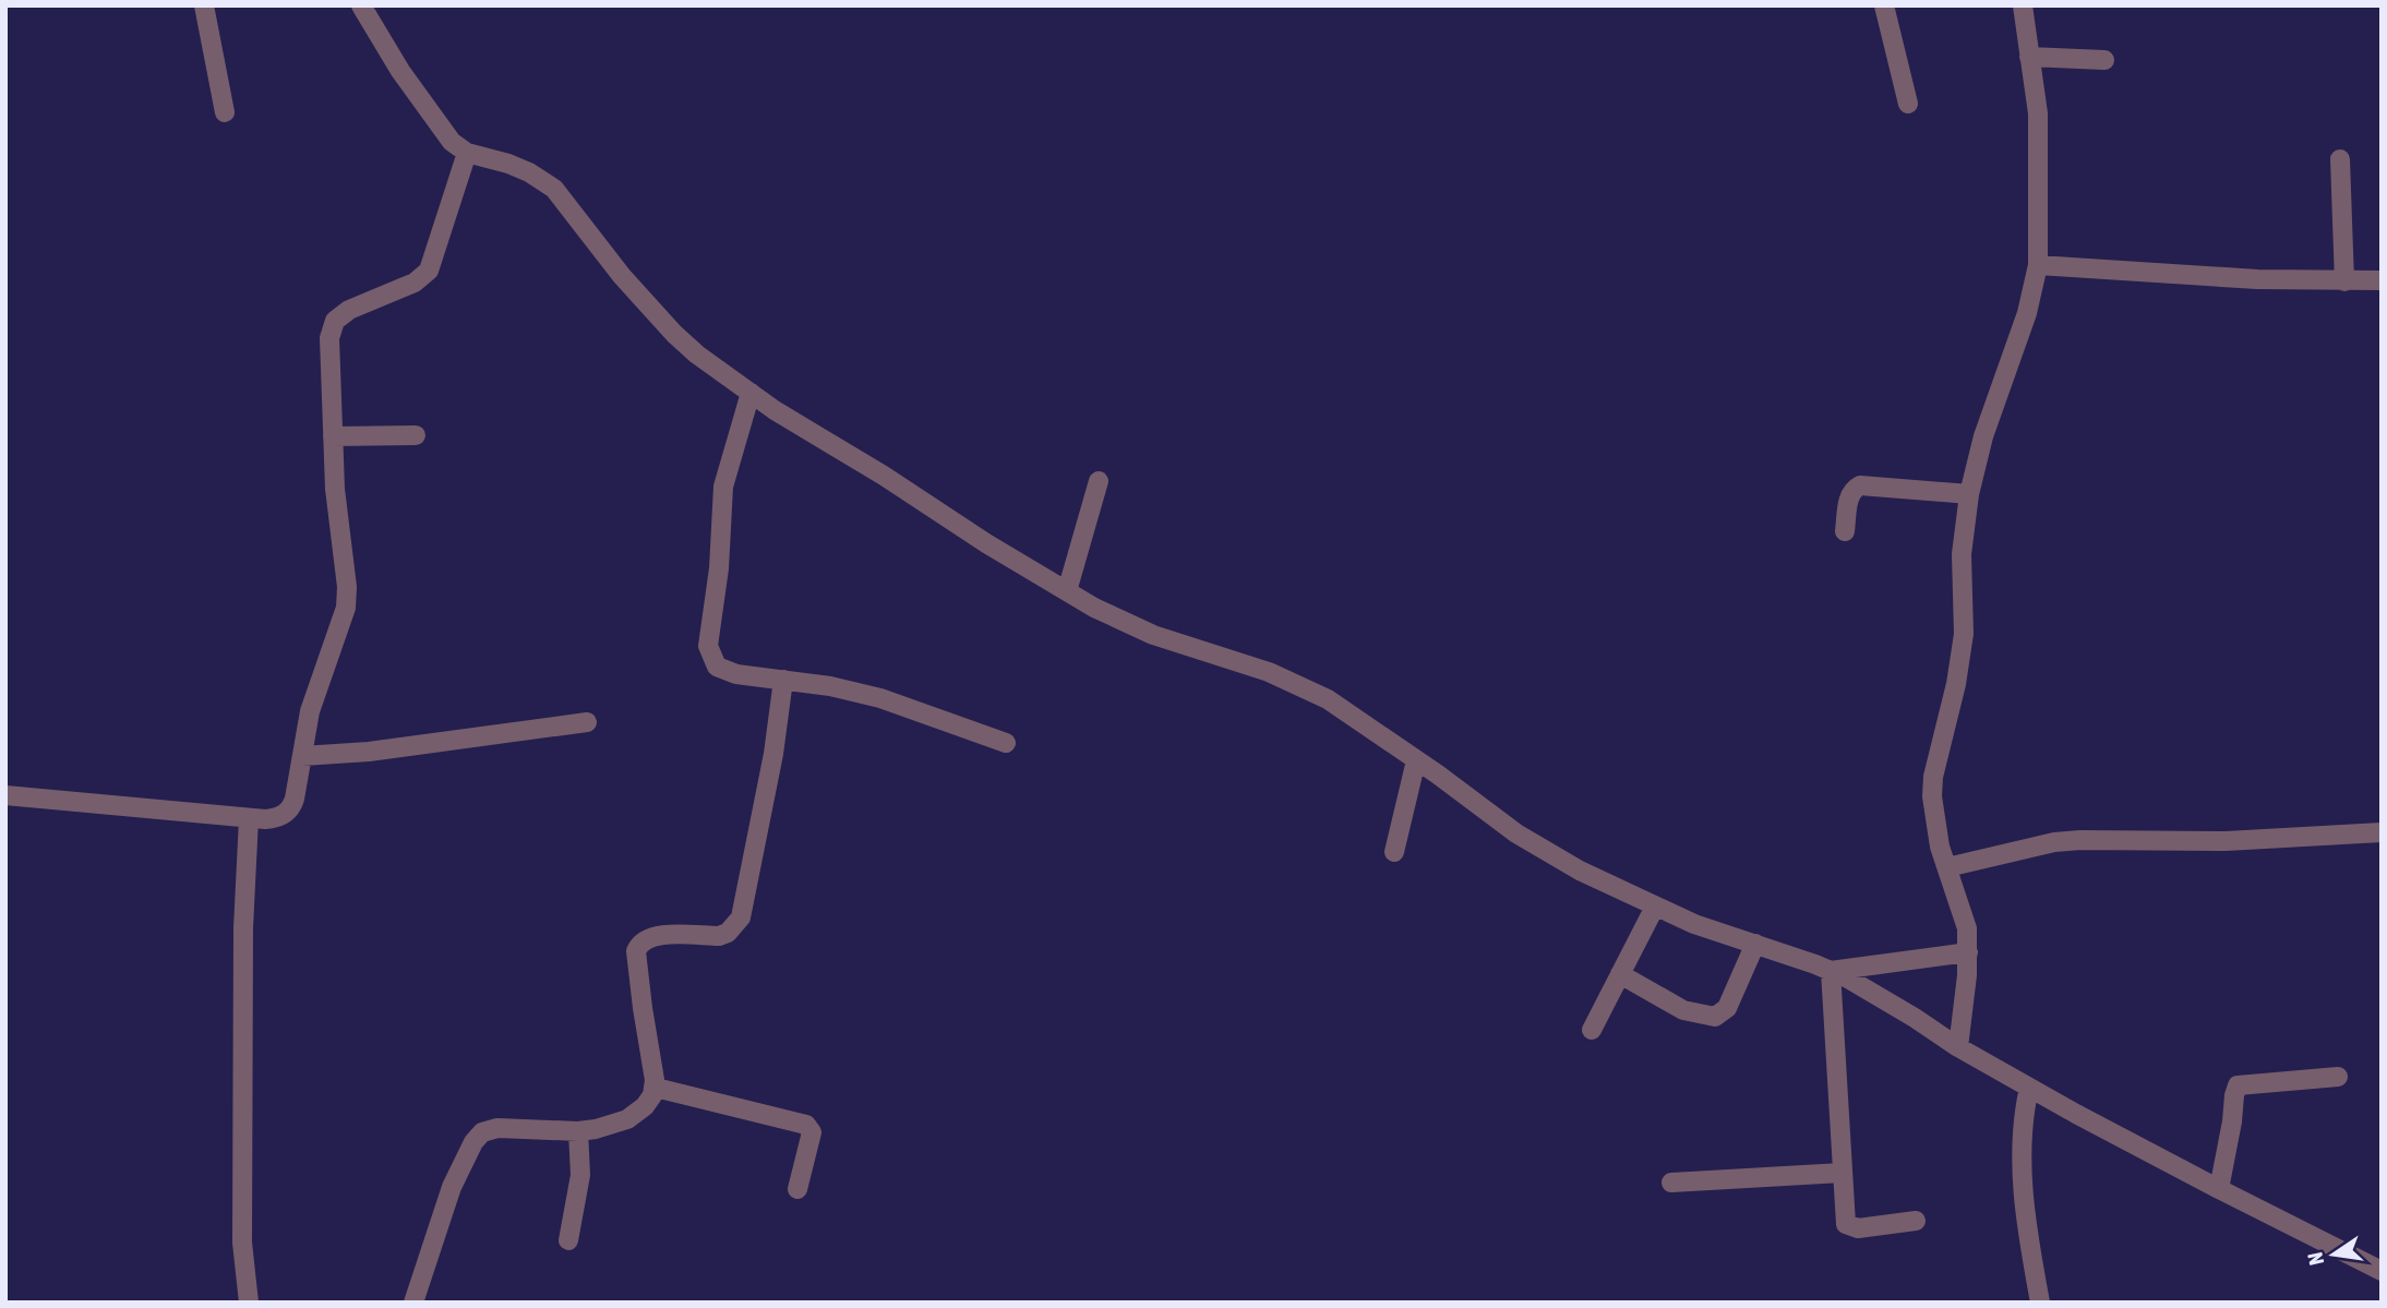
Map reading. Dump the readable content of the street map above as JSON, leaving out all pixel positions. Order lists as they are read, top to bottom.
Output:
{
  "north": "left"
}
